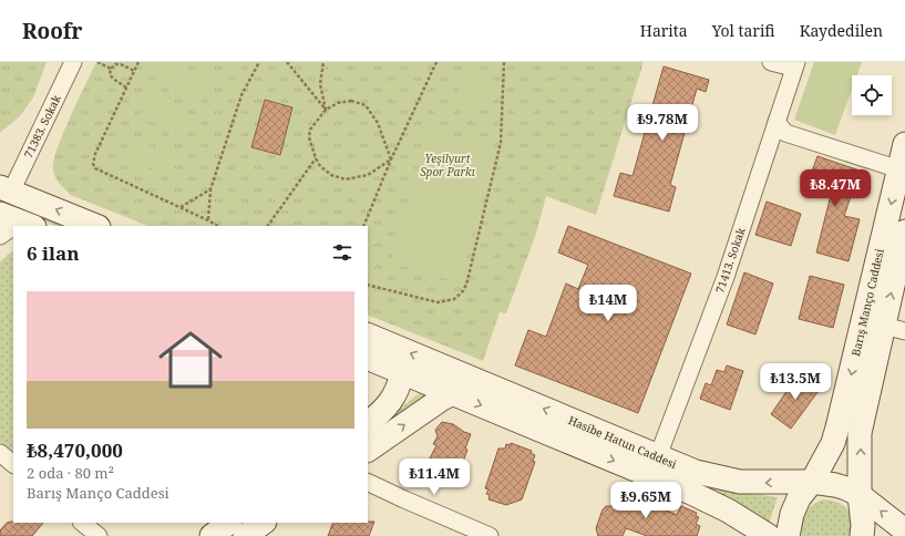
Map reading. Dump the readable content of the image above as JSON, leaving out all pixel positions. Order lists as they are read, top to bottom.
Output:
{
  "streets": {
    "main road": ["Barış Manço Caddesi", "Hasibe Hatun Caddesi"],
    "street": ["71383. Sokak", "71413. Sokak"]
  },
  "crossings": [
    ["71413. Sokak", "Hasibe Hatun Caddesi"],
    ["Barış Manço Caddesi", "Hasibe Hatun Caddesi"]
  ],
  "parks": ["Yeşilyurt Spor Parkı"],
  "page": {
    "header": "Roofr",
    "nav": ["Harita", "Yol tarifi", "Kaydedilen"],
    "price": [
      "₺9.78M",
      "₺8.47M",
      "₺14M",
      "₺13.5M",
      "₺11.4M",
      "₺9.65M"
    ],
    "heading": "6 ilan",
    "list": [
      {
        "name": "₺8,470,000",
        "note": "2 oda · 80 m² · Barış Manço Caddesi"
      }
    ]
  }
}
